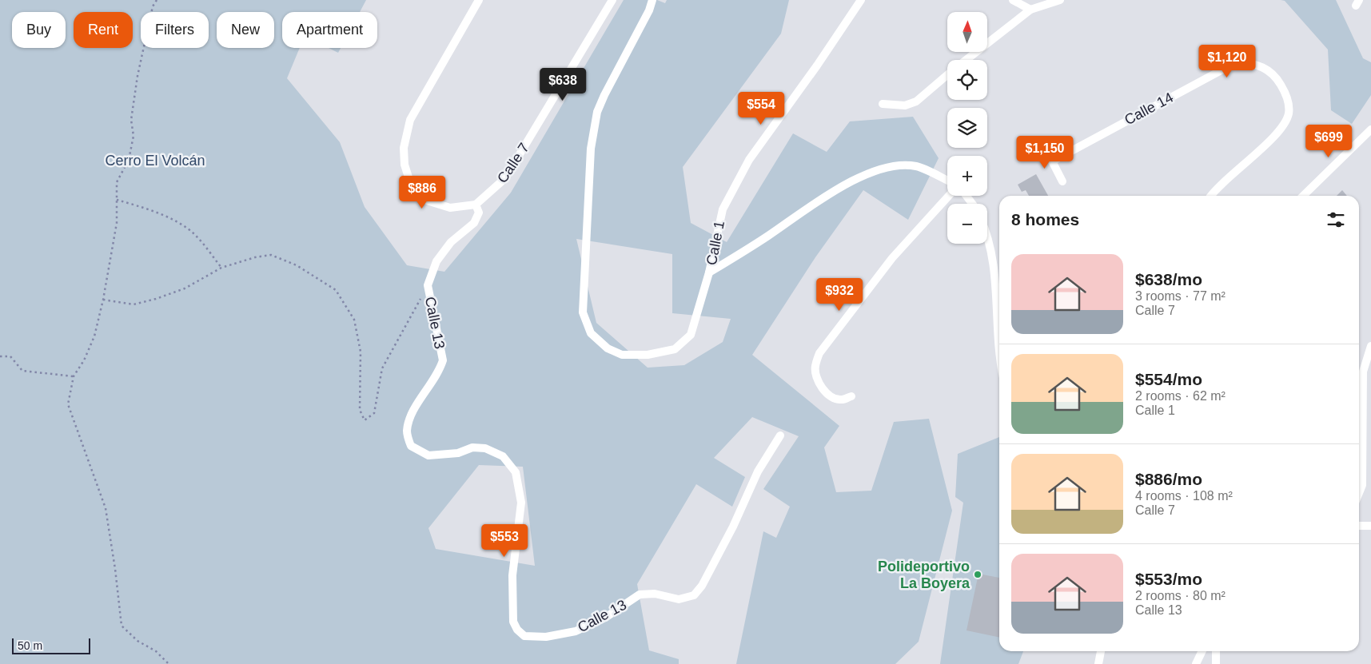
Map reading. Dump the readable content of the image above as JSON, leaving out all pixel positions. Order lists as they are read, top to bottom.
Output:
{
  "streets": {
    "street": [
      "Calle 14",
      "Calle 7",
      "Calle 1",
      "Calle 13"
    ]
  },
  "crossings": [
    ["Calle 7", "Calle 13"]
  ],
  "parks": ["Cerro El Volcán"],
  "places": ["Polideportivo La Boyera"],
  "scale_bar": "50 m",
  "north": "top",
  "page": {
    "map_buttons": ["+", "−"],
    "chip": [
      "Buy",
      "Rent",
      "Filters",
      "New",
      "Apartment"
    ],
    "price": [
      "$1,120",
      "$638",
      "$554",
      "$699",
      "$1,150",
      "$886",
      "$932",
      "$553"
    ],
    "heading": "8 homes",
    "list": [
      {
        "name": "$638/mo",
        "note": "3 rooms · 77 m² · Calle 7"
      },
      {
        "name": "$554/mo",
        "note": "2 rooms · 62 m² · Calle 1"
      },
      {
        "name": "$886/mo",
        "note": "4 rooms · 108 m² · Calle 7"
      },
      {
        "name": "$553/mo",
        "note": "2 rooms · 80 m² · Calle 13"
      }
    ],
    "scale": "50 m"
  }
}
